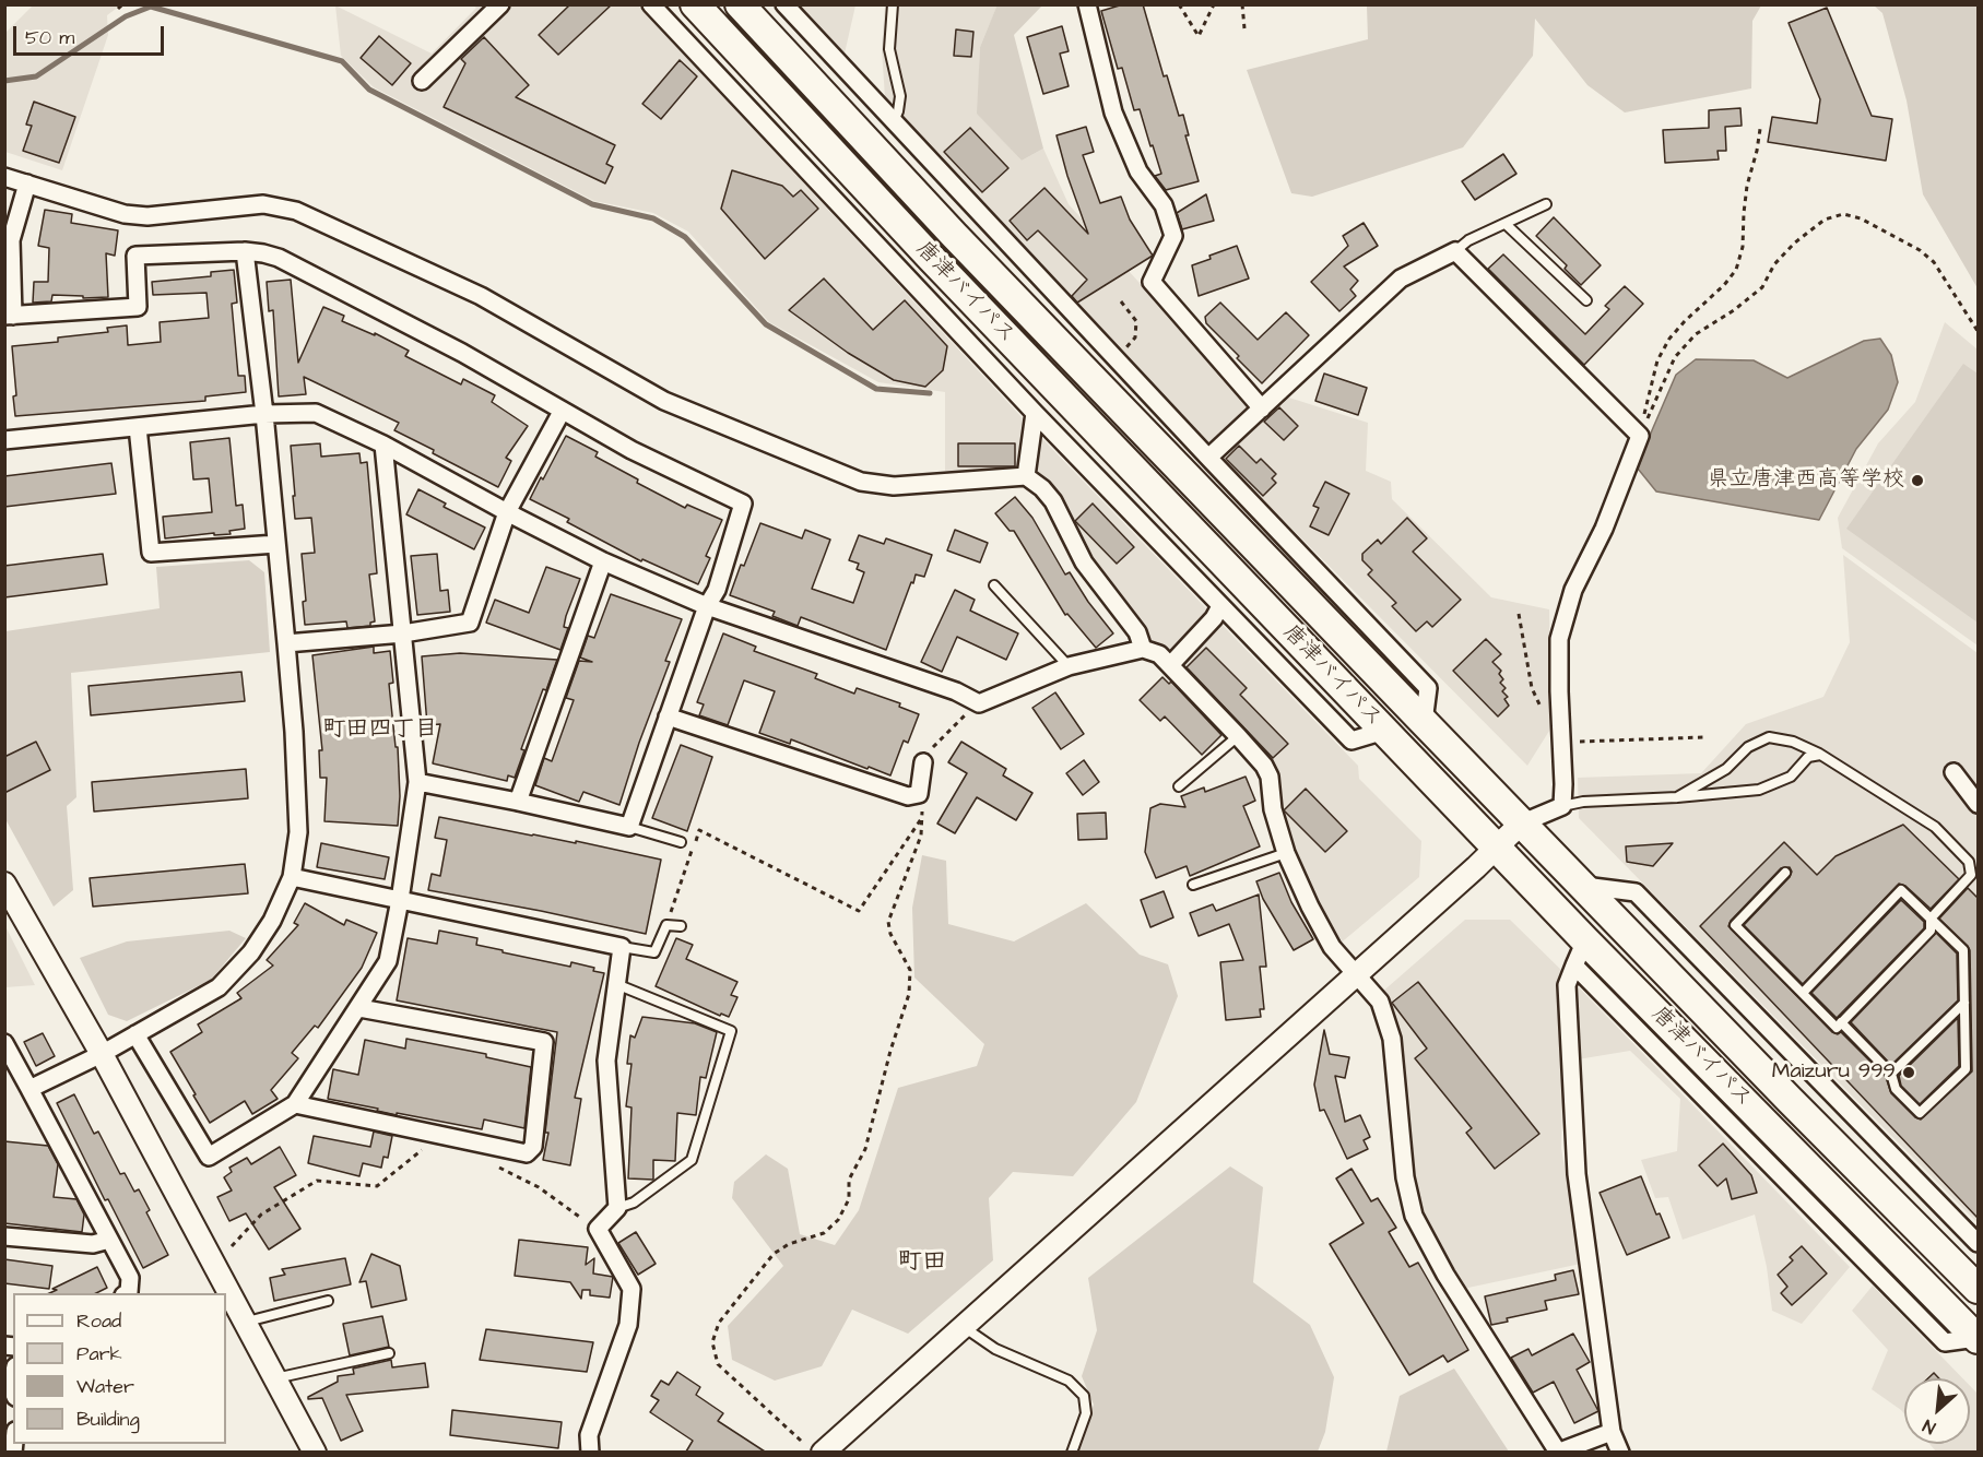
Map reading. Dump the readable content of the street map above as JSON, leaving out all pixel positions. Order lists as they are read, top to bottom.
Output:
{
  "streets": {
    "highway": ["唐津バイパス"]
  },
  "districts": ["町田四丁目", "町田"],
  "places": ["県立唐津西高等学校", "Maizuru 999"],
  "legend": [
    "Road",
    "Park",
    "Water",
    "Building"
  ],
  "scale_bar": "50 m",
  "north": "bottom left"
}
